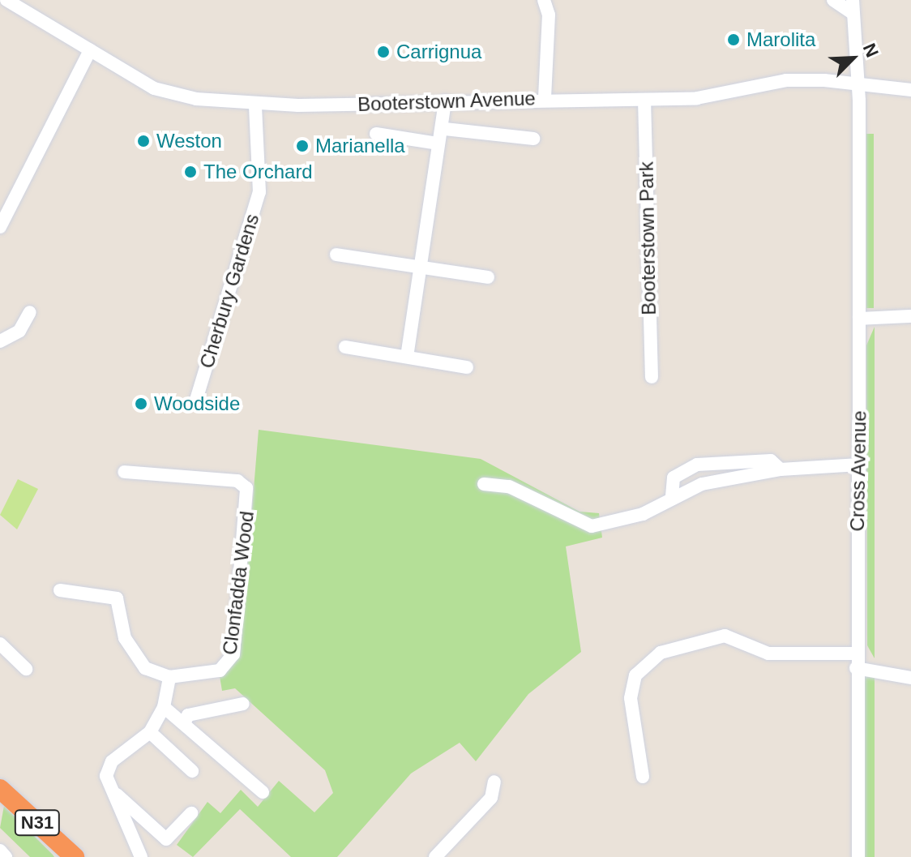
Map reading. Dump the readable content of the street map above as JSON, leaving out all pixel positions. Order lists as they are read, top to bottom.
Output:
{
  "streets": {
    "highway": ["N31"],
    "street": [
      "Booterstown Avenue",
      "Booterstown Park",
      "Cherbury Gardens",
      "Cross Avenue",
      "Clonfadda Wood"
    ]
  },
  "crossings": [
    ["Booterstown Avenue", "Booterstown Park"],
    ["Booterstown Avenue", "Cherbury Gardens"],
    ["Booterstown Avenue", "Cross Avenue"]
  ],
  "places": [
    "Marolita",
    "Carrignua",
    "Weston",
    "Marianella",
    "The Orchard",
    "Woodside"
  ],
  "north": "top right"
}
